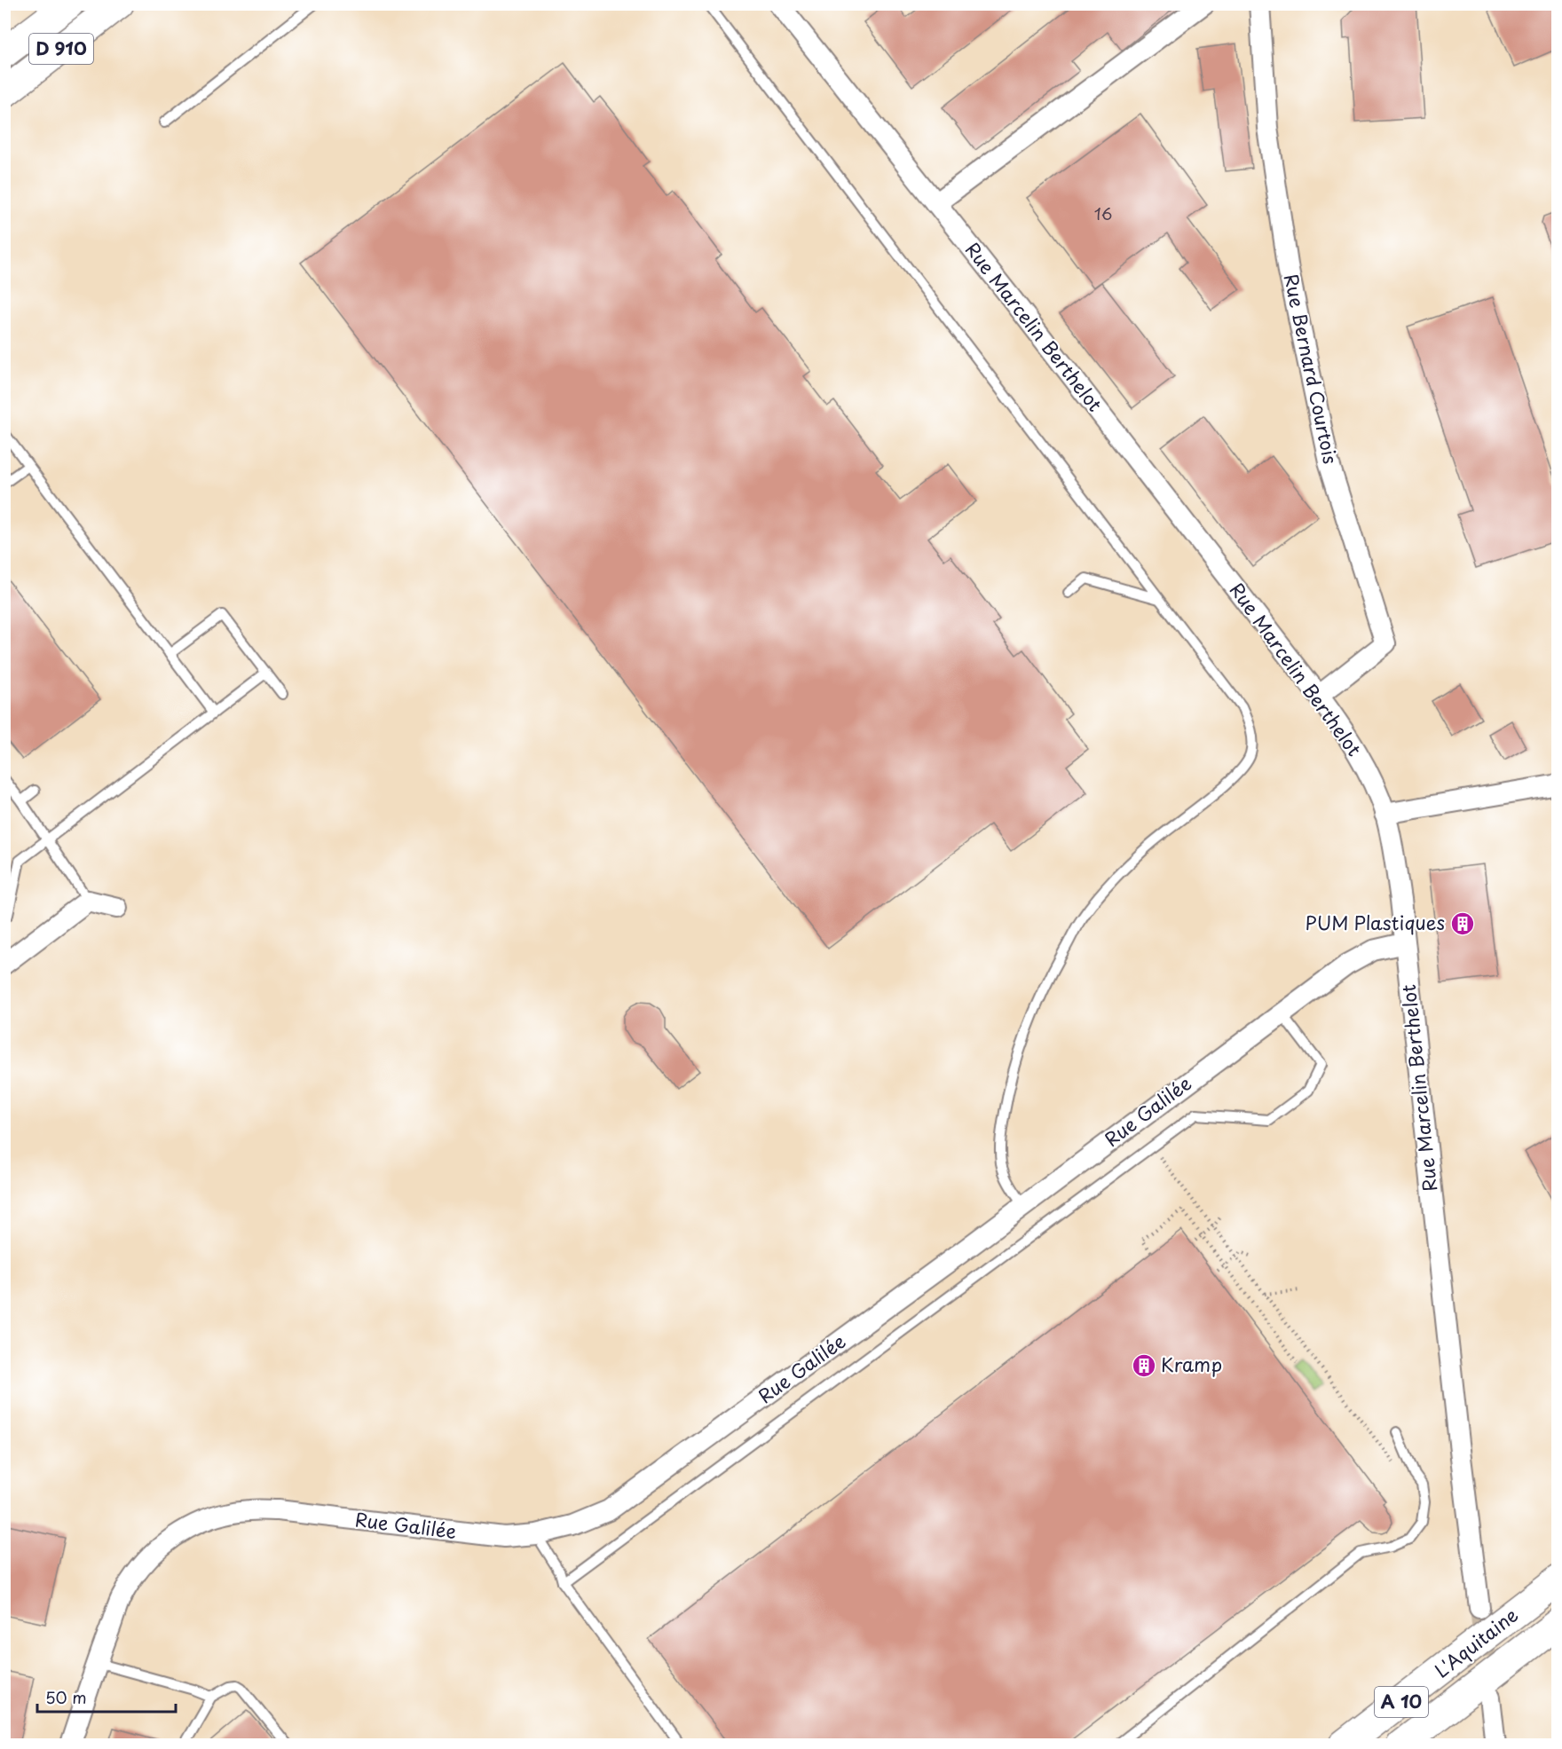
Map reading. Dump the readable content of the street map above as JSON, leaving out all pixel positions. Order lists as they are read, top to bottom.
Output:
{
  "streets": {
    "main road": ["D 910", "L'Aquitaine", "A 10"],
    "street": ["Rue Marcelin Berthelot", "Rue Bernard Courtois", "Rue Galilée"]
  },
  "crossings": [
    ["Rue Marcelin Berthelot", "Rue Bernard Courtois"],
    ["Rue Marcelin Berthelot", "Rue Galilée"]
  ],
  "places": {
    "building": ["PUM Plastiques", "Kramp"]
  },
  "house_numbers": ["16"],
  "scale_bar": "50 m"
}
